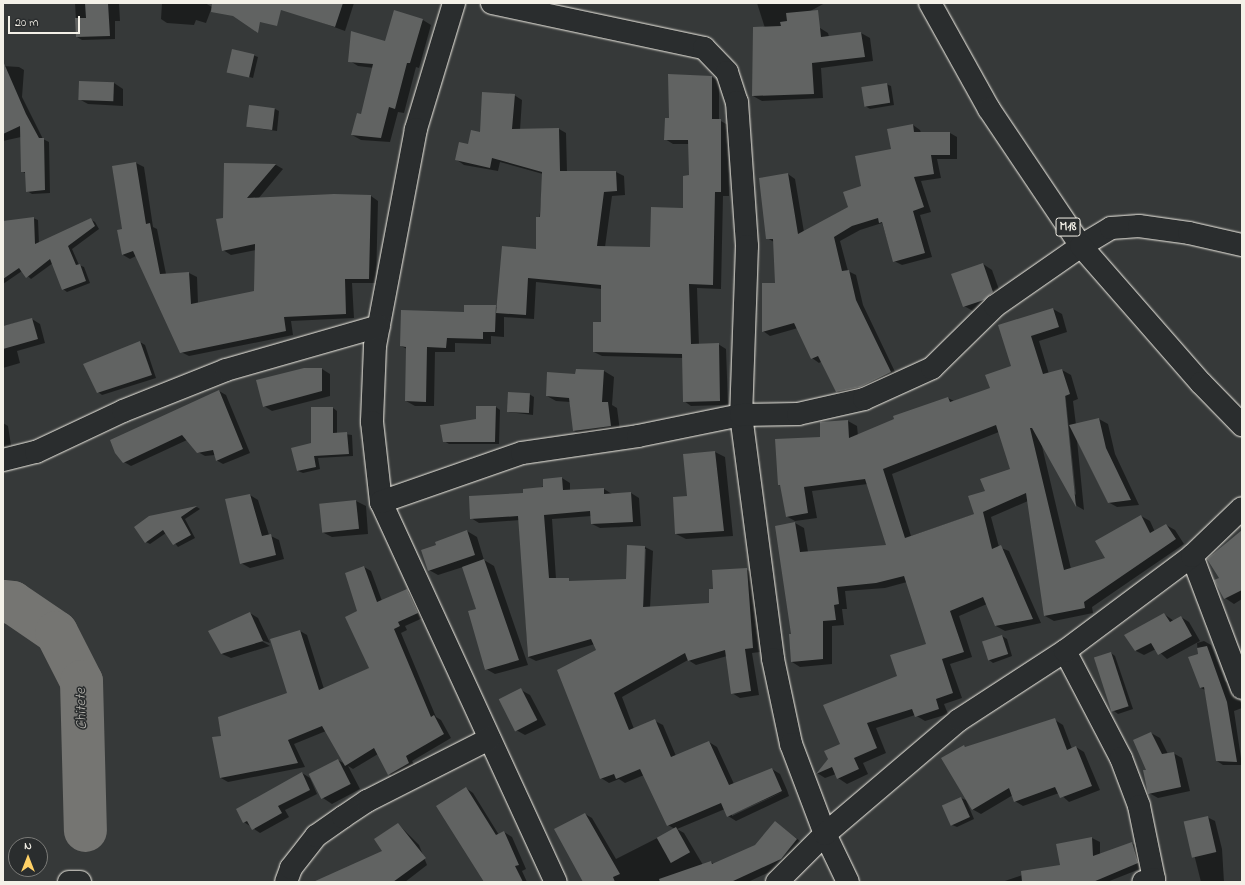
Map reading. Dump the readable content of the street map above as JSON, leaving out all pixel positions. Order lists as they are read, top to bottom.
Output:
{
  "streets": {
    "street": ["M18"]
  },
  "water": ["Chitete"],
  "scale_bar": "20 m",
  "north": "top"
}
